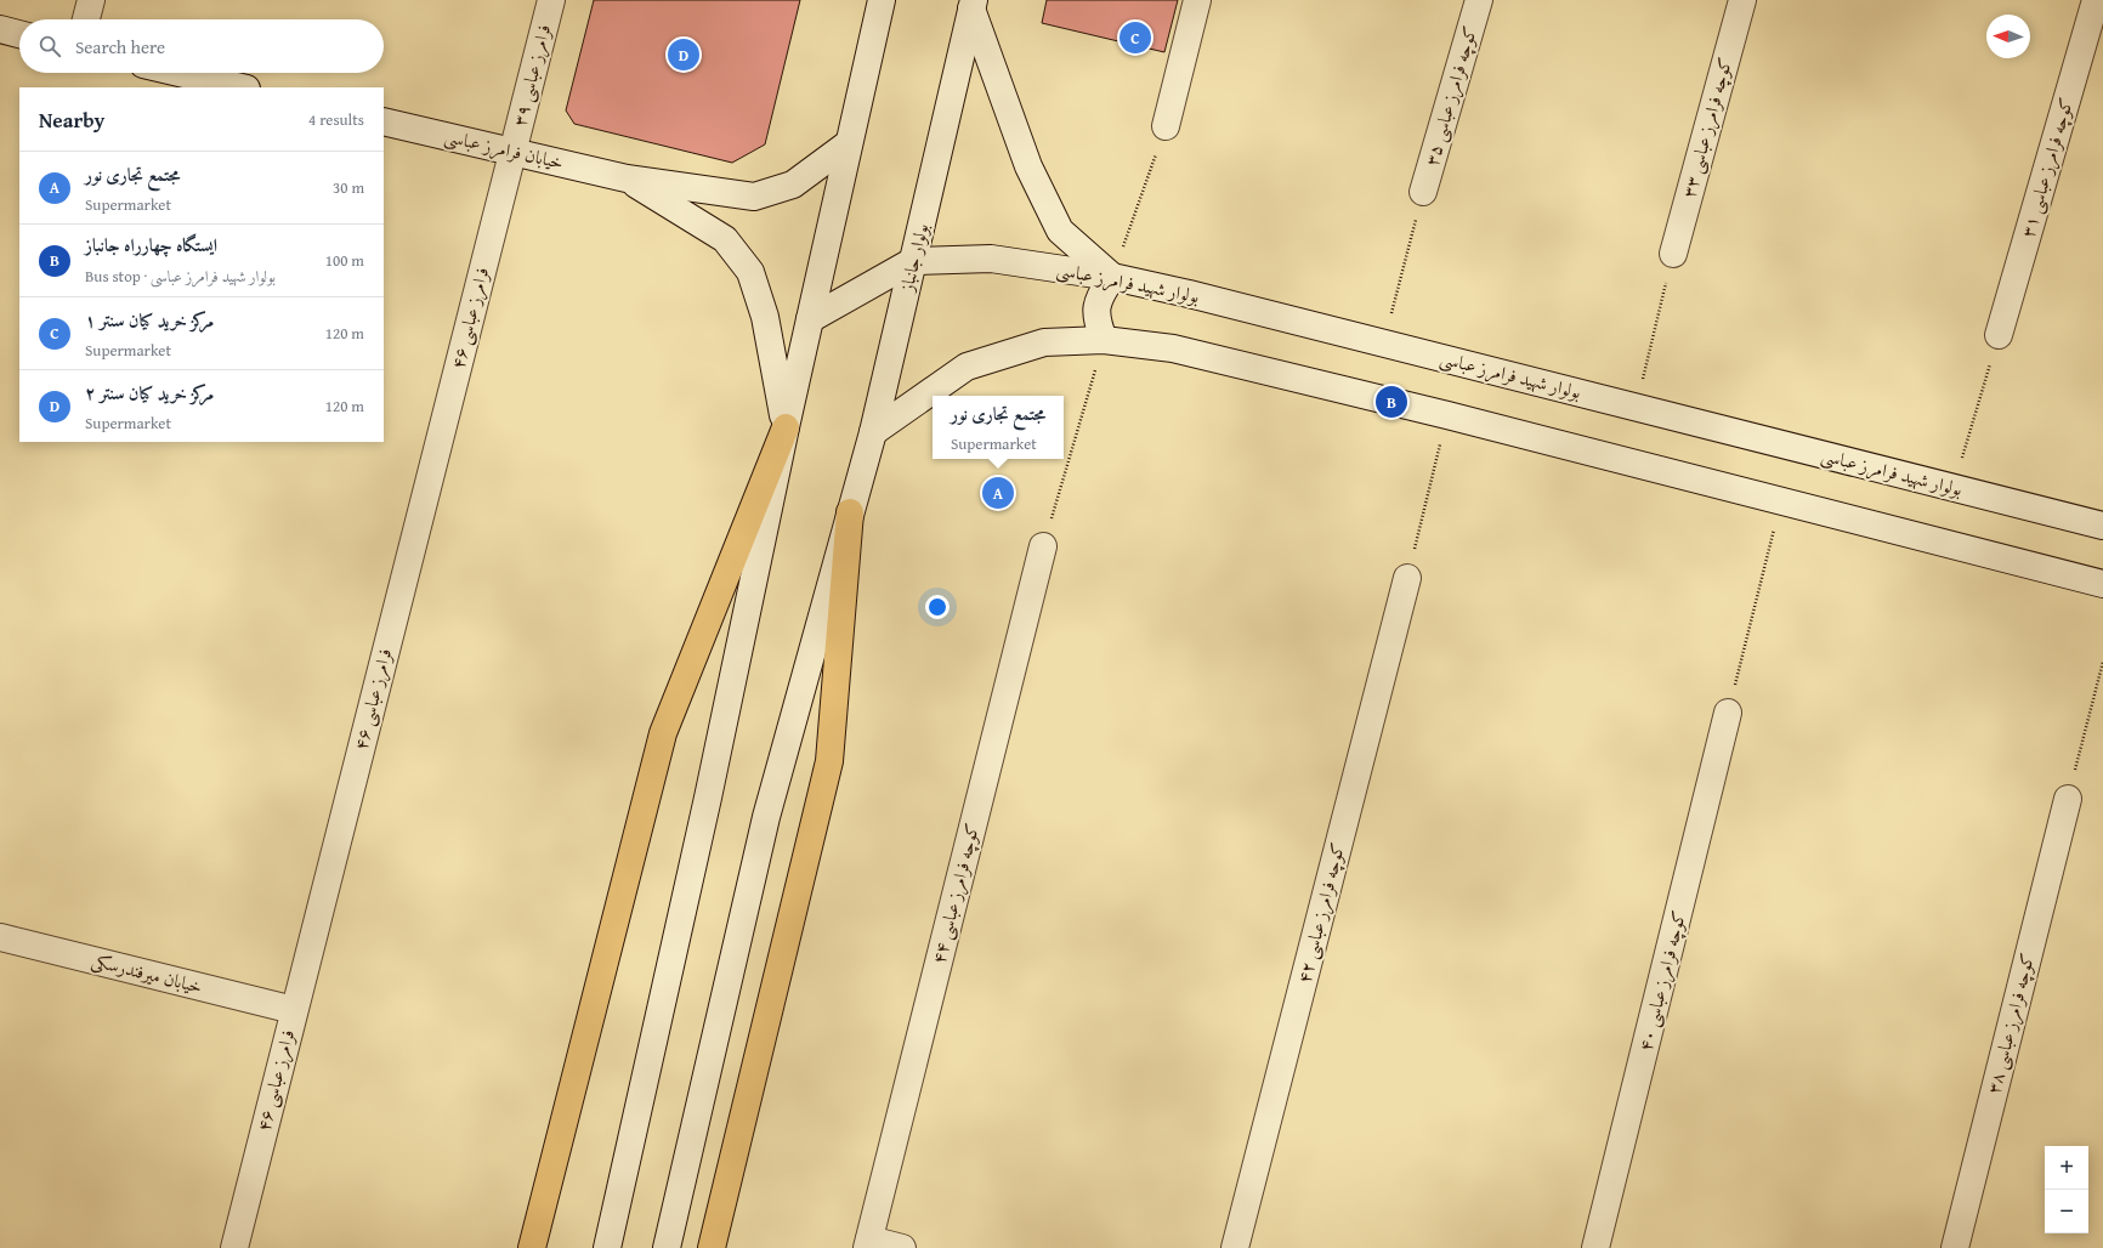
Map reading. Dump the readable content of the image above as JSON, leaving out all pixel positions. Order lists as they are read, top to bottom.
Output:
{
  "streets": {
    "street": [
      "فرامرز عباسی ۳۹",
      "کوچه فرامرز عباسی ۳۵",
      "کوچه فرامرز عباسی ۳۳",
      "خیابان فرامرز عباسی",
      "کوچه فرامرز عباسی ۳۱",
      "بولوار جانباز",
      "بولوار شهید فرامرز عباسی",
      "فرامرز عباسی ۴۶",
      "کوچه فرامرز عباسی ۴۴",
      "کوچه فرامرز عباسی ۴۲",
      "خیابان میرفندرسکی",
      "کوچه فرامرز عباسی ۴۰",
      "کوچه فرامرز عباسی ۳۸"
    ]
  },
  "crossings": [
    ["فرامرز عباسی ۳۹", "خیابان فرامرز عباسی"],
    ["فرامرز عباسی ۳۹", "فرامرز عباسی ۴۶"],
    ["خیابان فرامرز عباسی", "فرامرز عباسی ۴۶"],
    ["بولوار جانباز", "بولوار شهید فرامرز عباسی"],
    ["فرامرز عباسی ۴۶", "خیابان میرفندرسکی"]
  ],
  "north": "left",
  "page": {
    "pins": [
      "C",
      "D",
      "B",
      "A"
    ],
    "search": "Search here",
    "heading": ["Nearby", "4 results"],
    "list": [
      {
        "mark": "A",
        "name": "مجتمع تجاری نور",
        "note": "Supermarket",
        "value": "30 m"
      },
      {
        "mark": "B",
        "name": "ایستگاه چهارراه جانباز",
        "note": "Bus stop · بولوار شهید فرامرز عباسی",
        "value": "100 m"
      },
      {
        "mark": "C",
        "name": "مرکز خرید کیان سنتر ۱",
        "note": "Supermarket",
        "value": "120 m"
      },
      {
        "mark": "D",
        "name": "مرکز خرید کیان سنتر ۲",
        "note": "Supermarket",
        "value": "120 m"
      }
    ],
    "popup": ["مجتمع تجاری نور", "Supermarket"],
    "map_buttons": ["+", "−"]
  }
}
